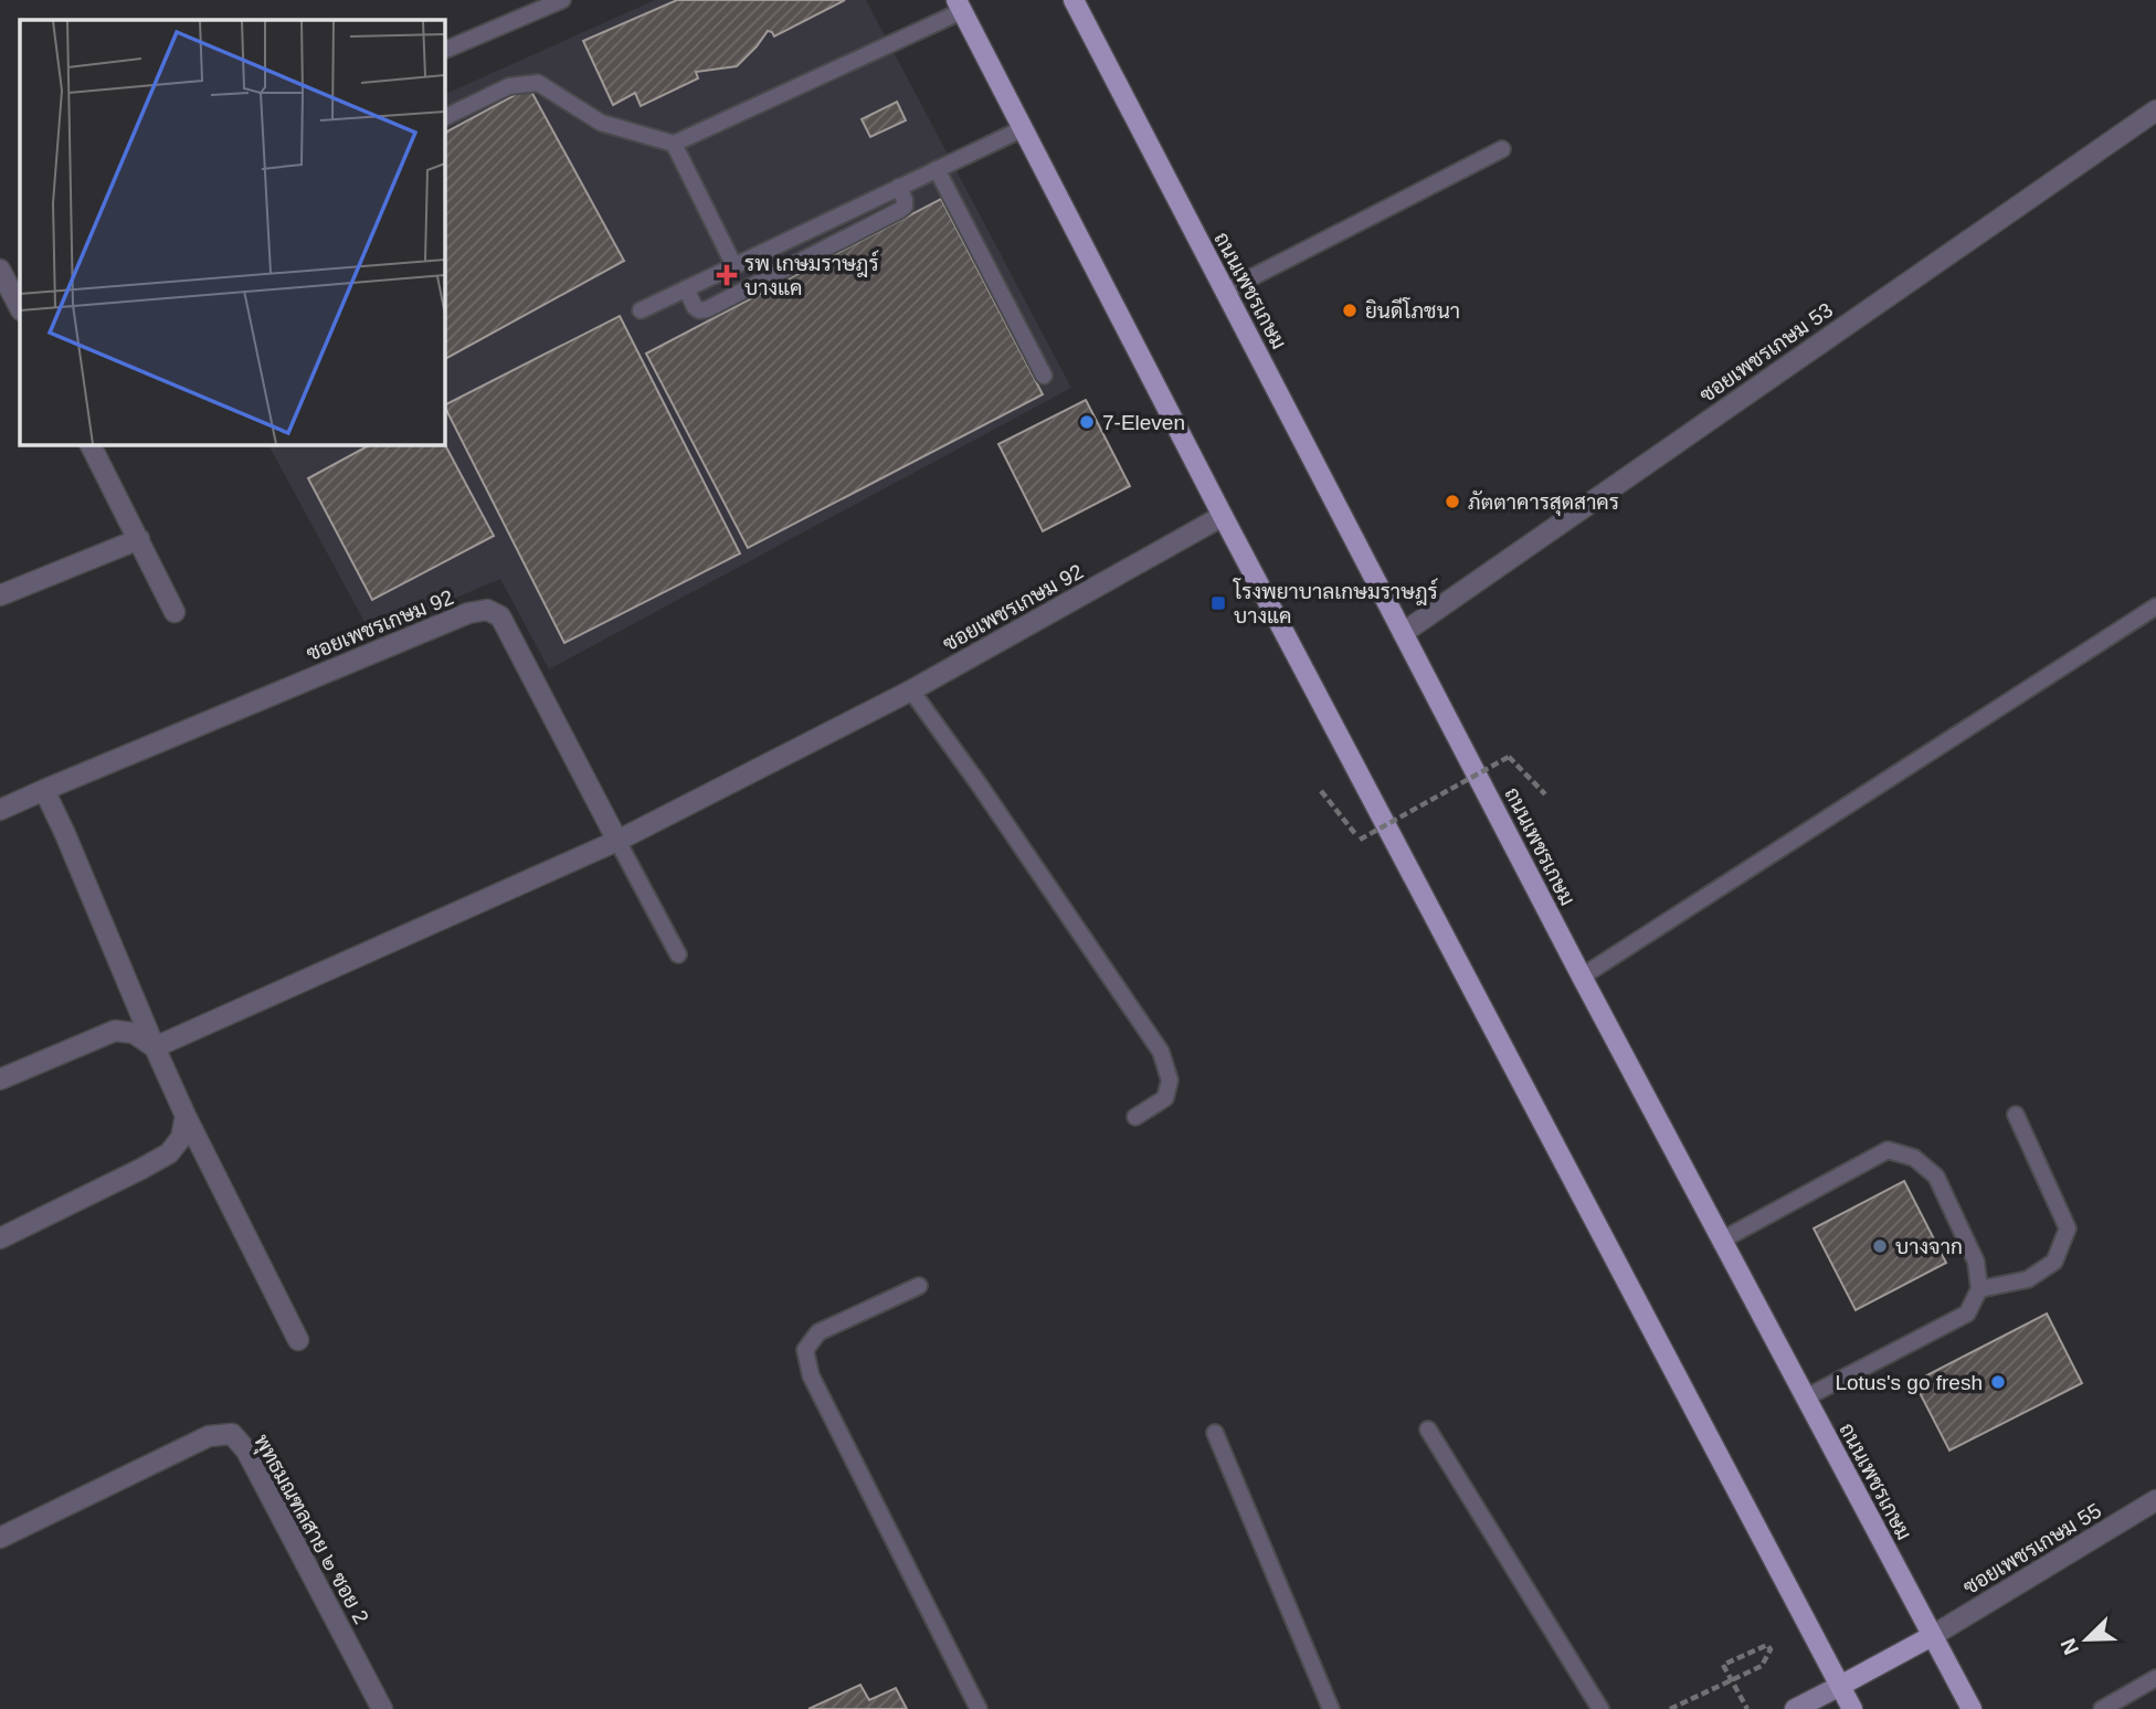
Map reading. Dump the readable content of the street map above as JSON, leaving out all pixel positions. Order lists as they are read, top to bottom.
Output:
{
  "streets": {
    "main road": ["ถนนเพชรเกษม"],
    "street": [
      "ซอยเพชรเกษม 53",
      "ซอยเพชรเกษม 92",
      "พุทธมณฑลสาย ๒ ซอย 2",
      "ซอยเพชรเกษม 55"
    ]
  },
  "crossings": [
    ["ถนนเพชรเกษม", "ซอยเพชรเกษม 53"],
    ["ถนนเพชรเกษม", "ซอยเพชรเกษม 55"]
  ],
  "places": {
    "health": ["รพ เกษมราษฎร์ บางแค"],
    "other": [
      "ยินดีโภชนา",
      "7-Eleven",
      "ภัตตาคารสุดสาคร",
      "บางจาก",
      "Lotus's go fresh"
    ],
    "transit": ["โรงพยาบาลเกษมราษฎร์ บางแค"]
  },
  "north": "bottom left"
}
